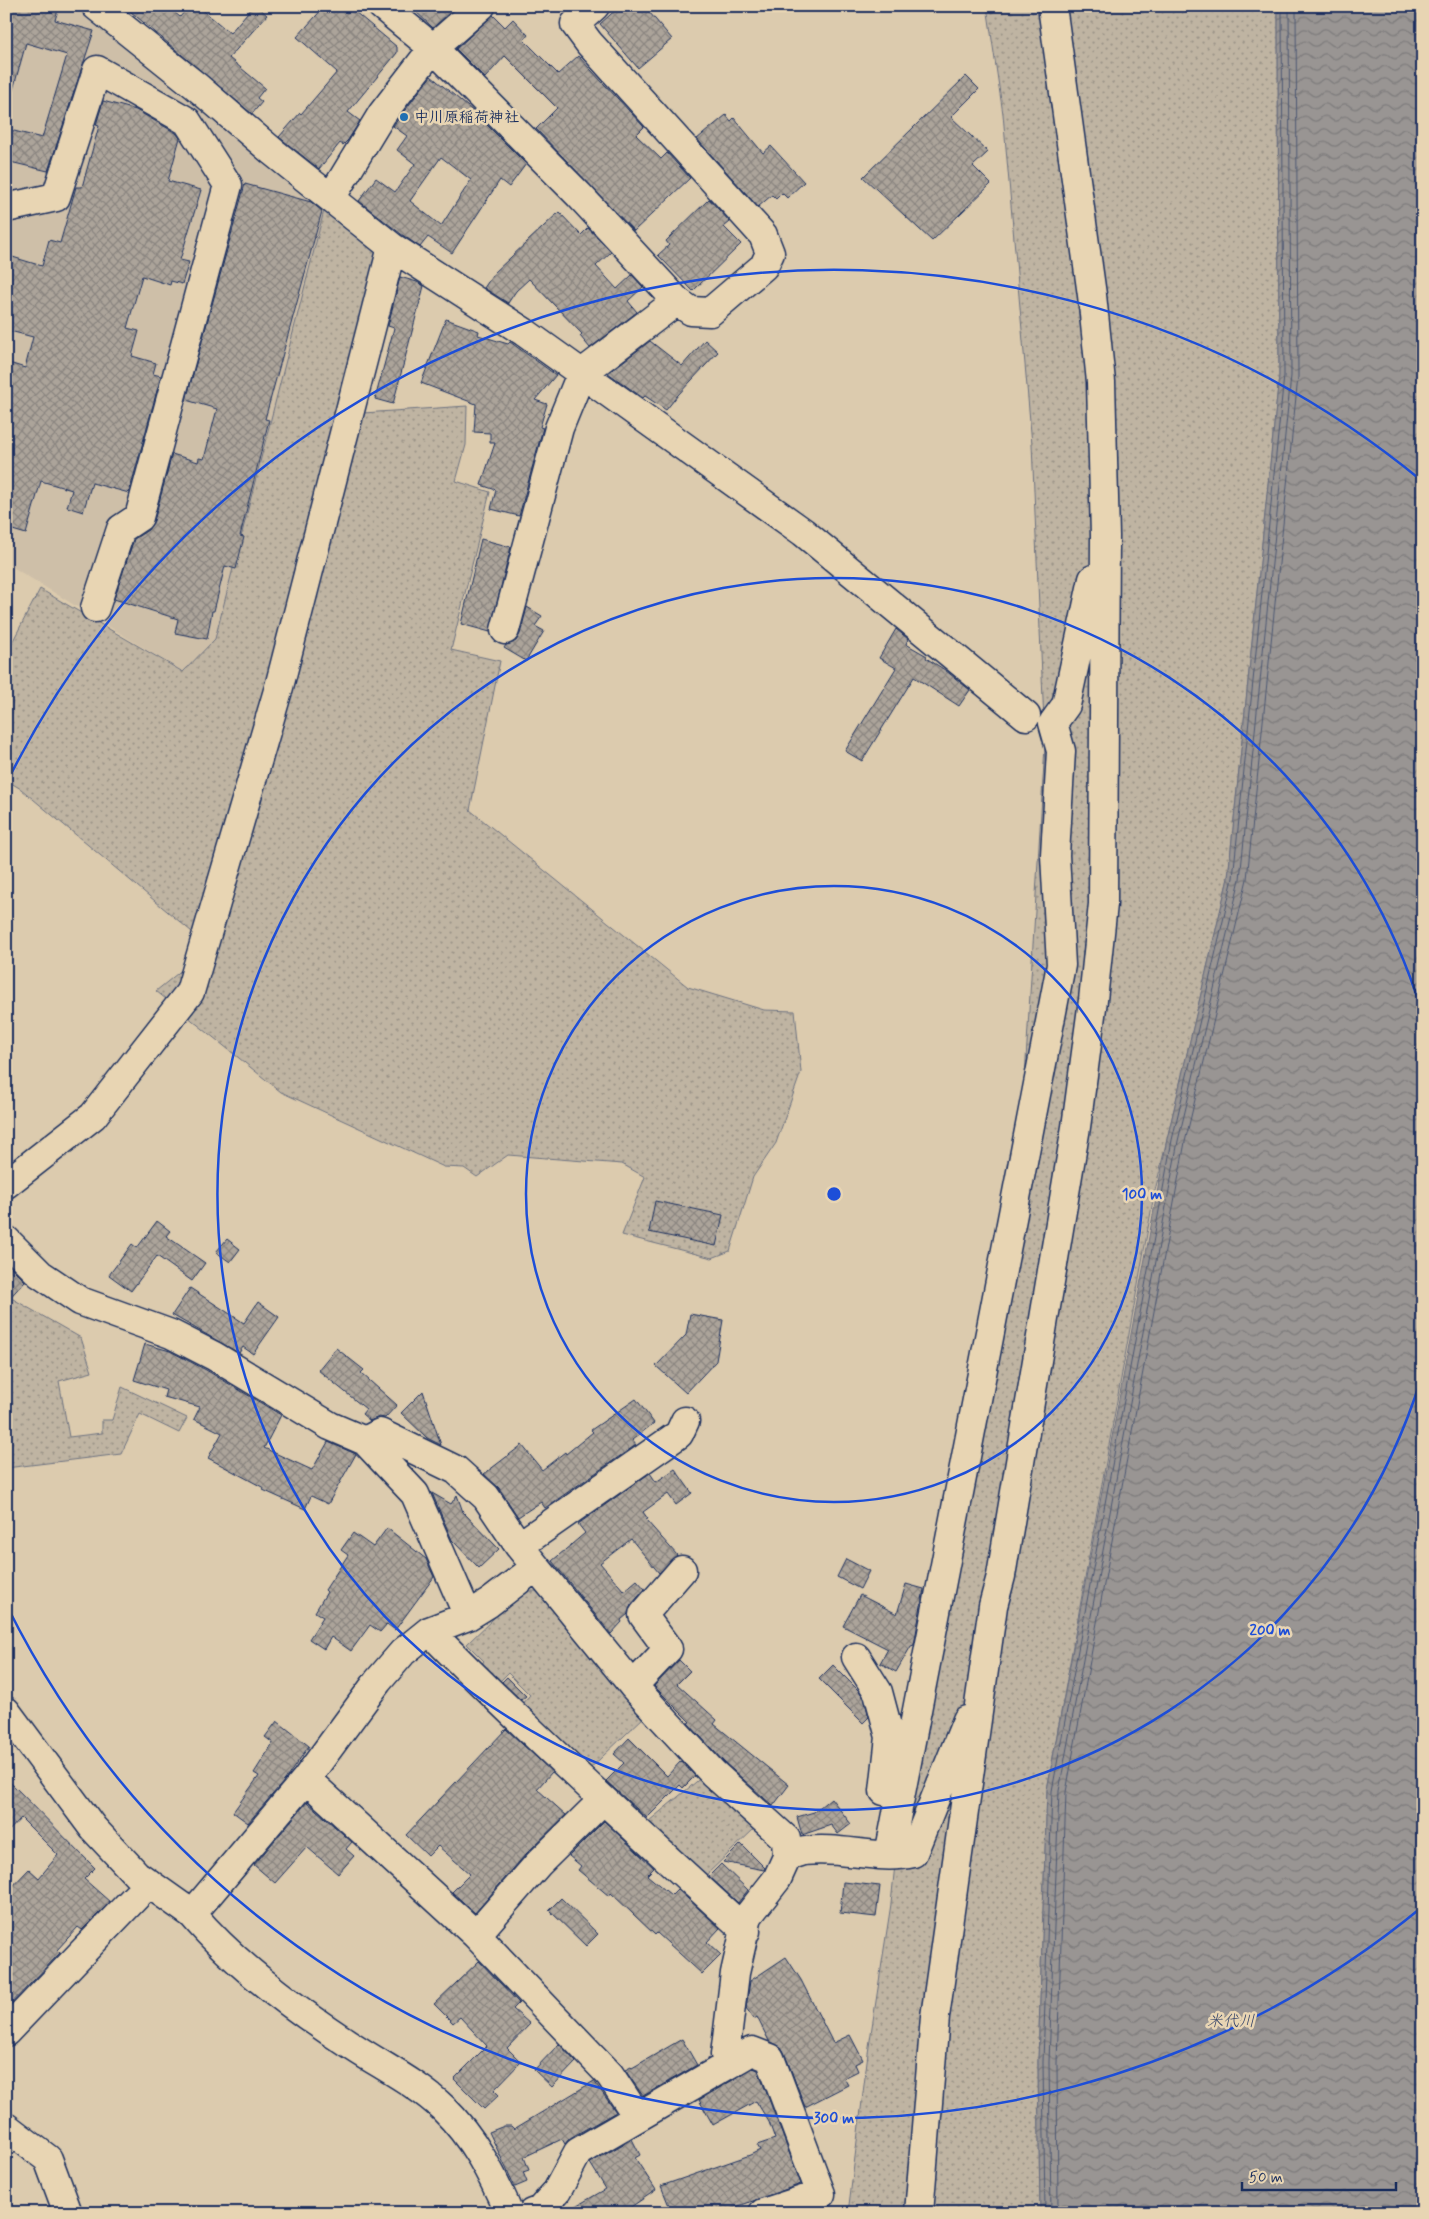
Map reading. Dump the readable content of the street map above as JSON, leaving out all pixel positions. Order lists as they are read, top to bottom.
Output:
{
  "water": ["米代川"],
  "places": ["中川原稲荷神社"],
  "scale_bar": "50 m",
  "rings": ["100 m", "200 m", "300 m"]
}
